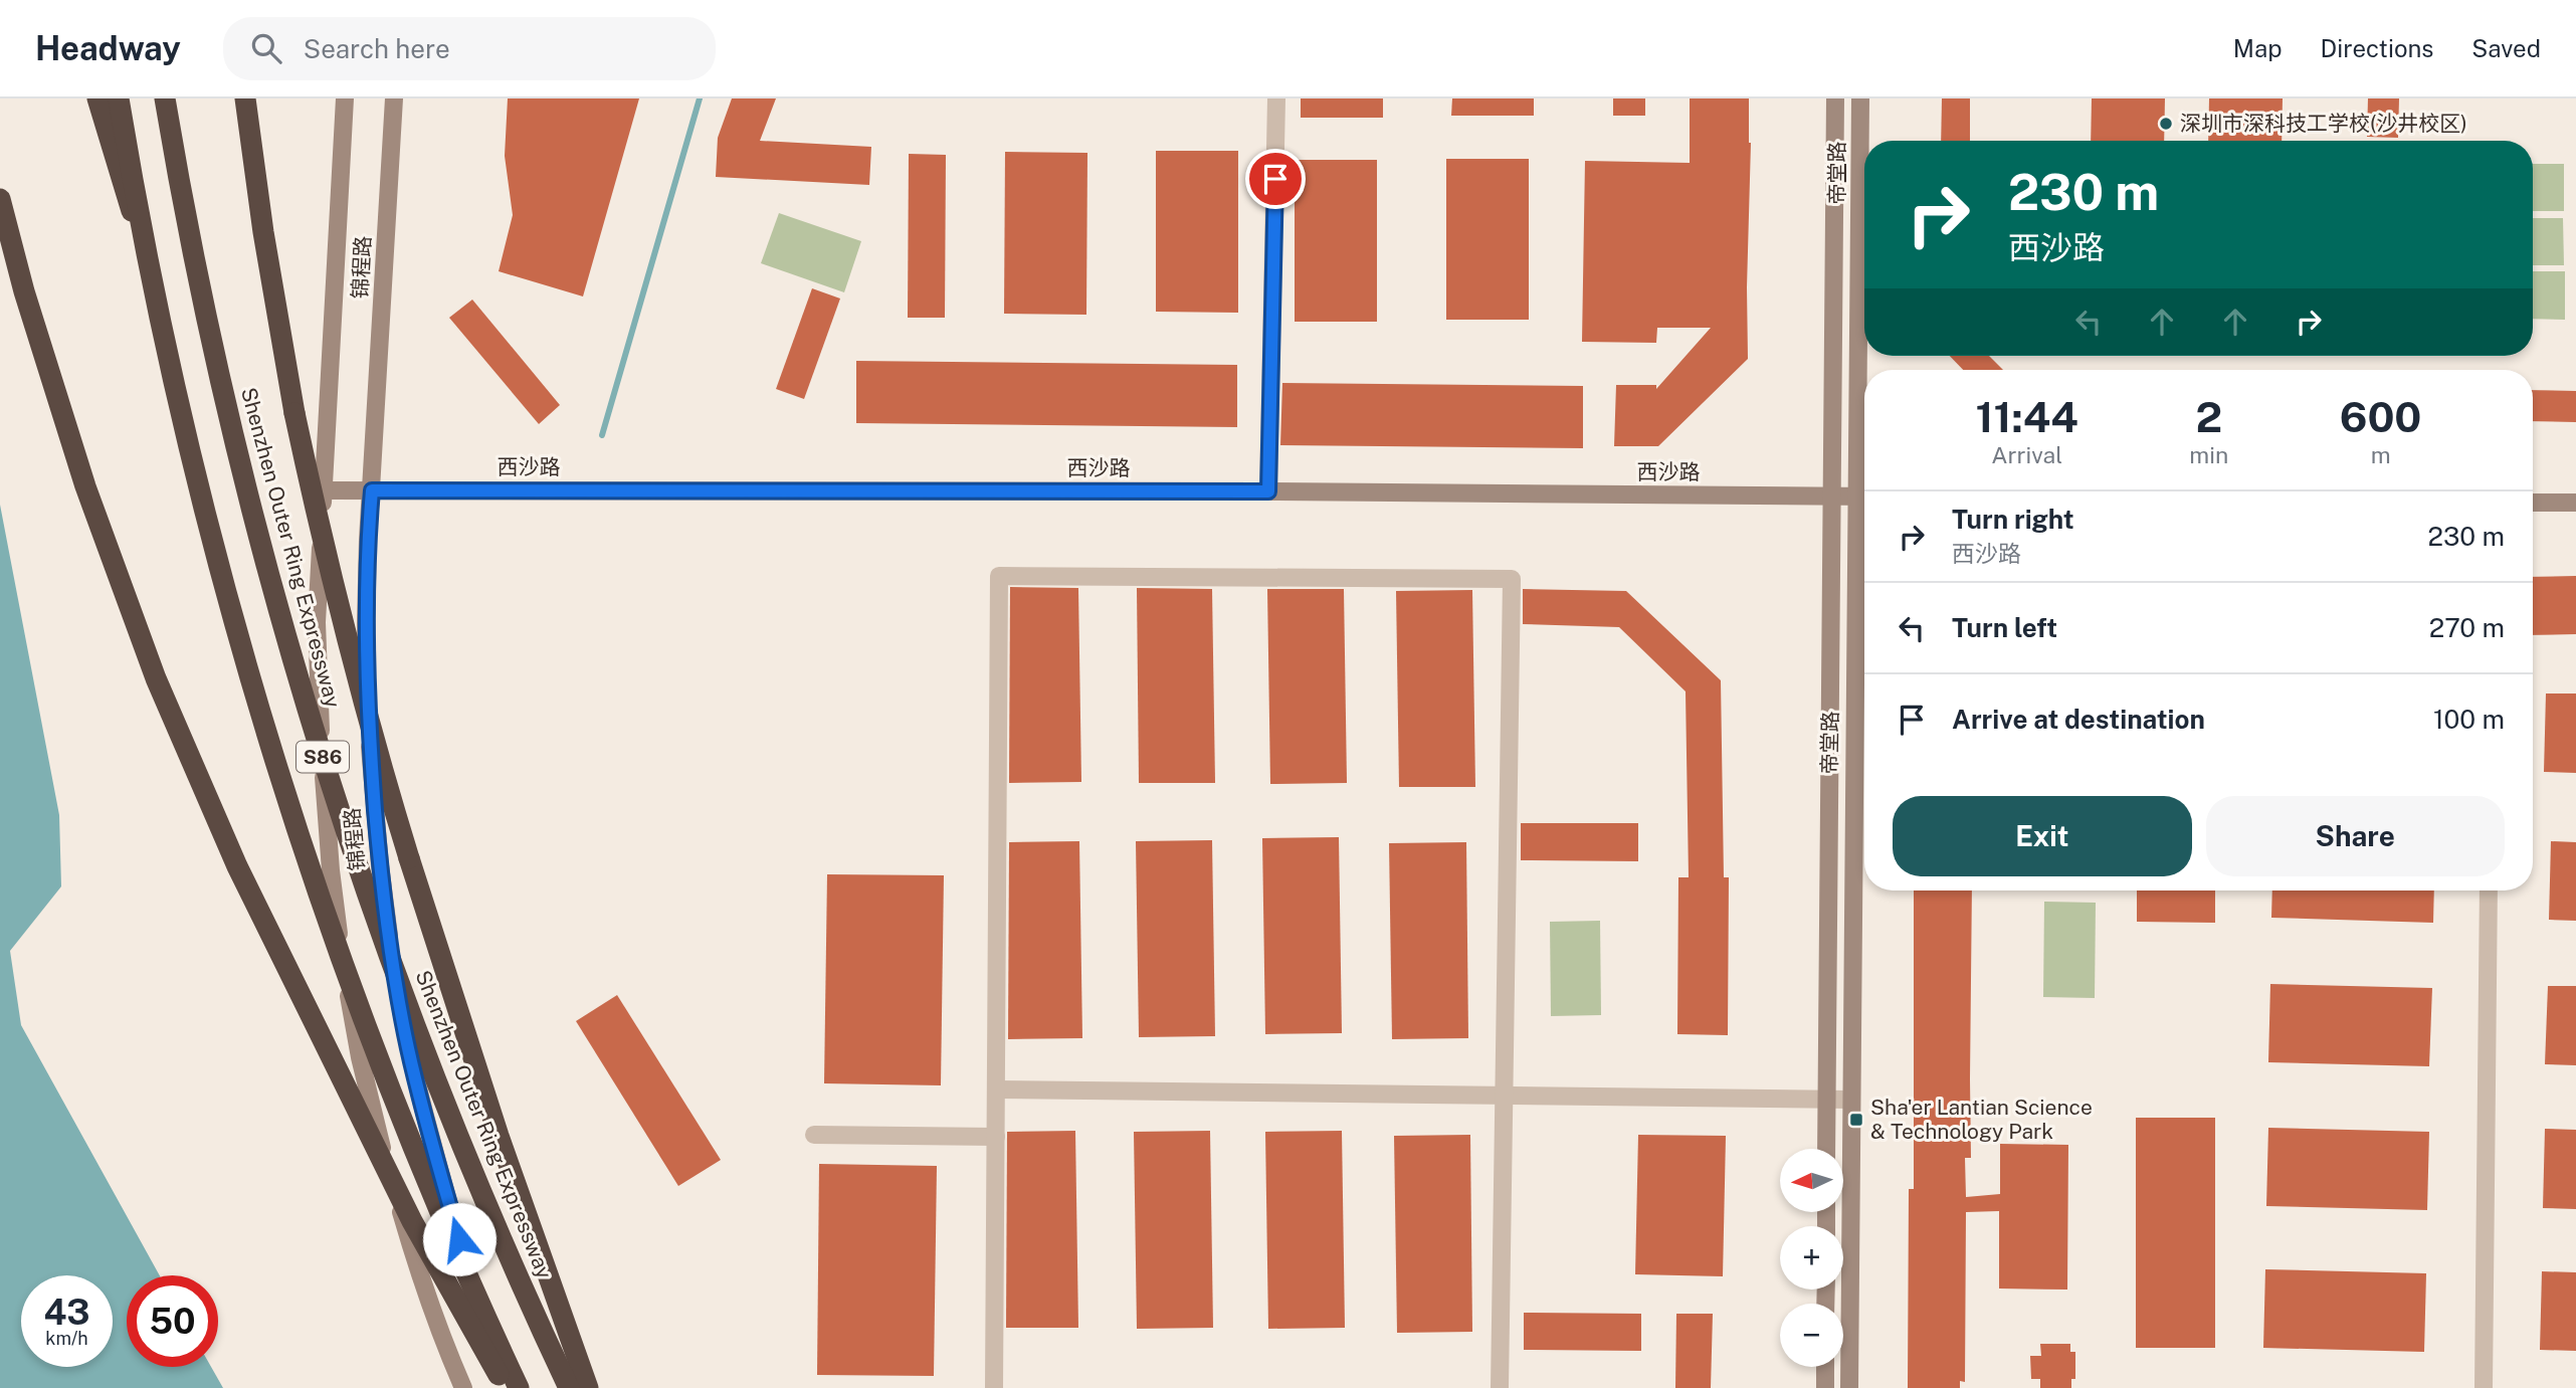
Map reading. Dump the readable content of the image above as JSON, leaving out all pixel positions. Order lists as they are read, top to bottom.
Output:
{
  "streets": {
    "highway": ["Shenzhen Outer Ring Expressway", "S86"],
    "street": ["帝堂路", "锦程路", "西沙路"]
  },
  "crossings": [
    ["帝堂路", "西沙路"],
    ["锦程路", "西沙路"],
    ["锦程路", "S86"]
  ],
  "places": {
    "other": ["深圳市深科技工学校(沙井校区)"],
    "transit": ["Sha'er Lantian Science & Technology Park"]
  },
  "north": "left",
  "page": {
    "header": "Headway",
    "search": "Search here",
    "nav": ["Map", "Directions", "Saved"],
    "turn": ["230 m", "西沙路"],
    "eta": [
      "11:44",
      "Arrival",
      "2",
      "min",
      "600",
      "m"
    ],
    "list": [
      {
        "name": "Turn right",
        "note": "西沙路",
        "value": "230 m"
      },
      {
        "name": "Turn left",
        "value": "270 m"
      },
      {
        "name": "Arrive at destination",
        "value": "100 m"
      }
    ],
    "buttons": ["Exit", "Share"],
    "map_buttons": ["+", "−"],
    "speed": "43 km/h",
    "limit": "50"
  }
}
